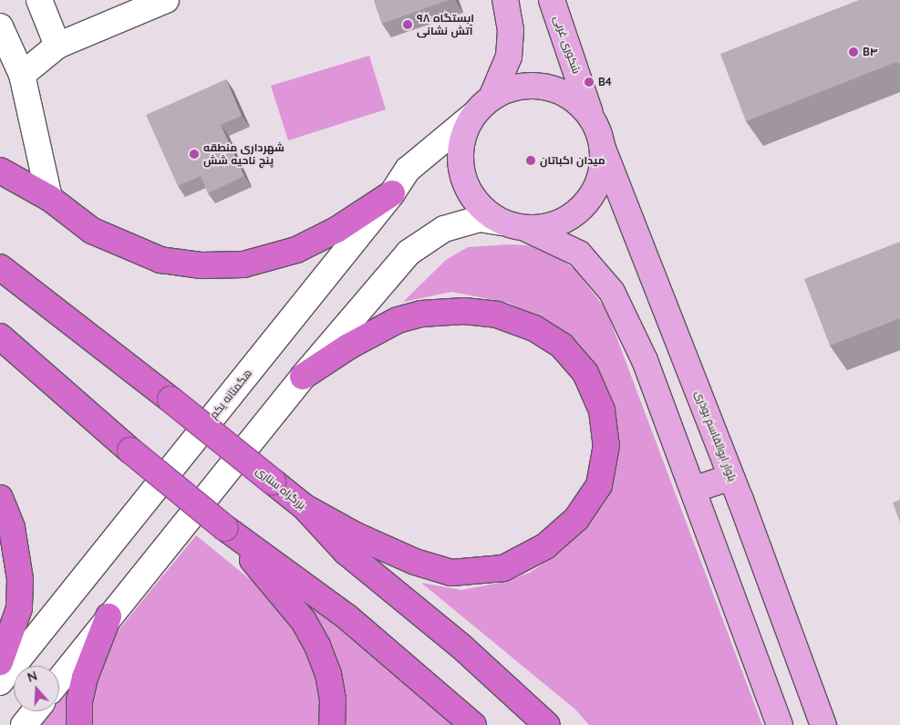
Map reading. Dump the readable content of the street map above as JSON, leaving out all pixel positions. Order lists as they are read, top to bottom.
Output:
{
  "streets": {
    "highway": ["بزرگراه ستاری"],
    "main road": ["شکوری غربی", "بلوار ابوالقاسم بوذری"],
    "street": ["هگمتانه یکم"]
  },
  "crossings": [
    ["شکوری غربی", "هگمتانه یکم"],
    ["شکوری غربی", "بلوار ابوالقاسم بوذری"],
    ["هگمتانه یکم", "بلوار ابوالقاسم بوذری"]
  ],
  "places": [
    "ایستگاه ۹۸ آتش نشانی",
    "B۴",
    "B4",
    "شهرداری منطقه پنج ناحیه شش",
    "میدان اکباتان"
  ],
  "north": "top"
}
